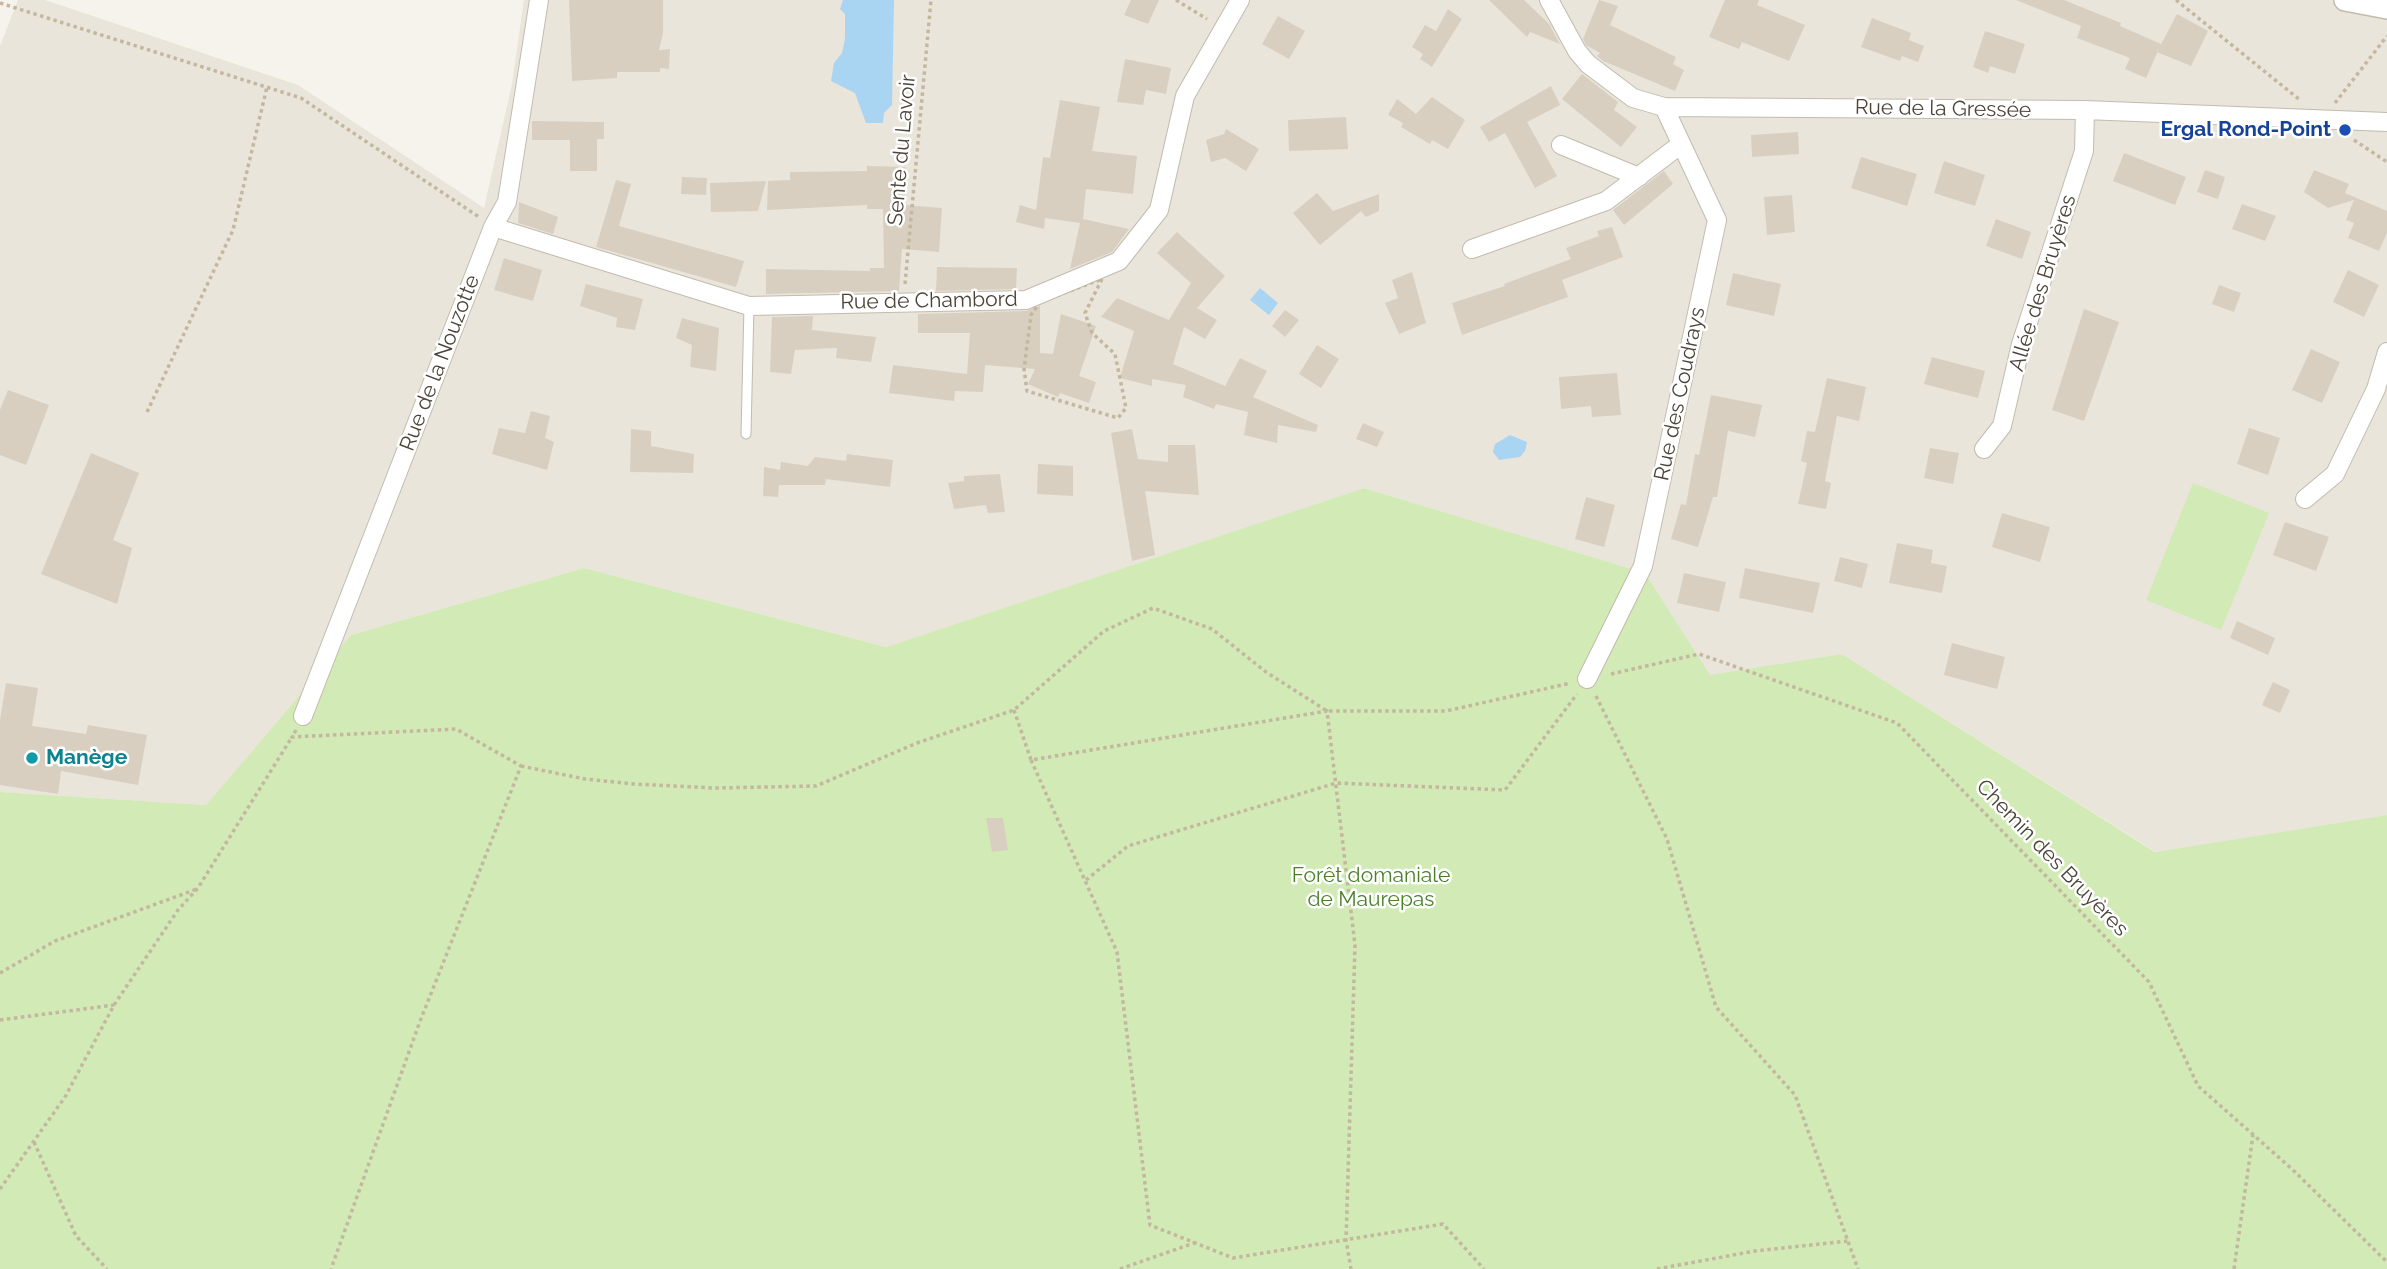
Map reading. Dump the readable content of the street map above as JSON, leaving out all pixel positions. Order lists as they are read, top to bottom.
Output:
{
  "streets": {
    "street": [
      "Rue de la Gressée",
      "Allée des Bruyères",
      "Rue de Chambord",
      "Rue de la Nouzotte",
      "Rue des Coudrays"
    ],
    "path": ["Sente du Lavoir", "Chemin des Bruyères"]
  },
  "crossings": [
    ["Rue de la Gressée", "Allée des Bruyères"],
    ["Rue de la Gressée", "Rue des Coudrays"],
    ["Sente du Lavoir", "Rue de Chambord"],
    ["Rue de Chambord", "Rue de la Nouzotte"],
    ["Rue des Coudrays", "Chemin des Bruyères"]
  ],
  "parks": ["Forêt domaniale de Maurepas"],
  "places": ["Ergal Rond-Point", "Manège"]
}
